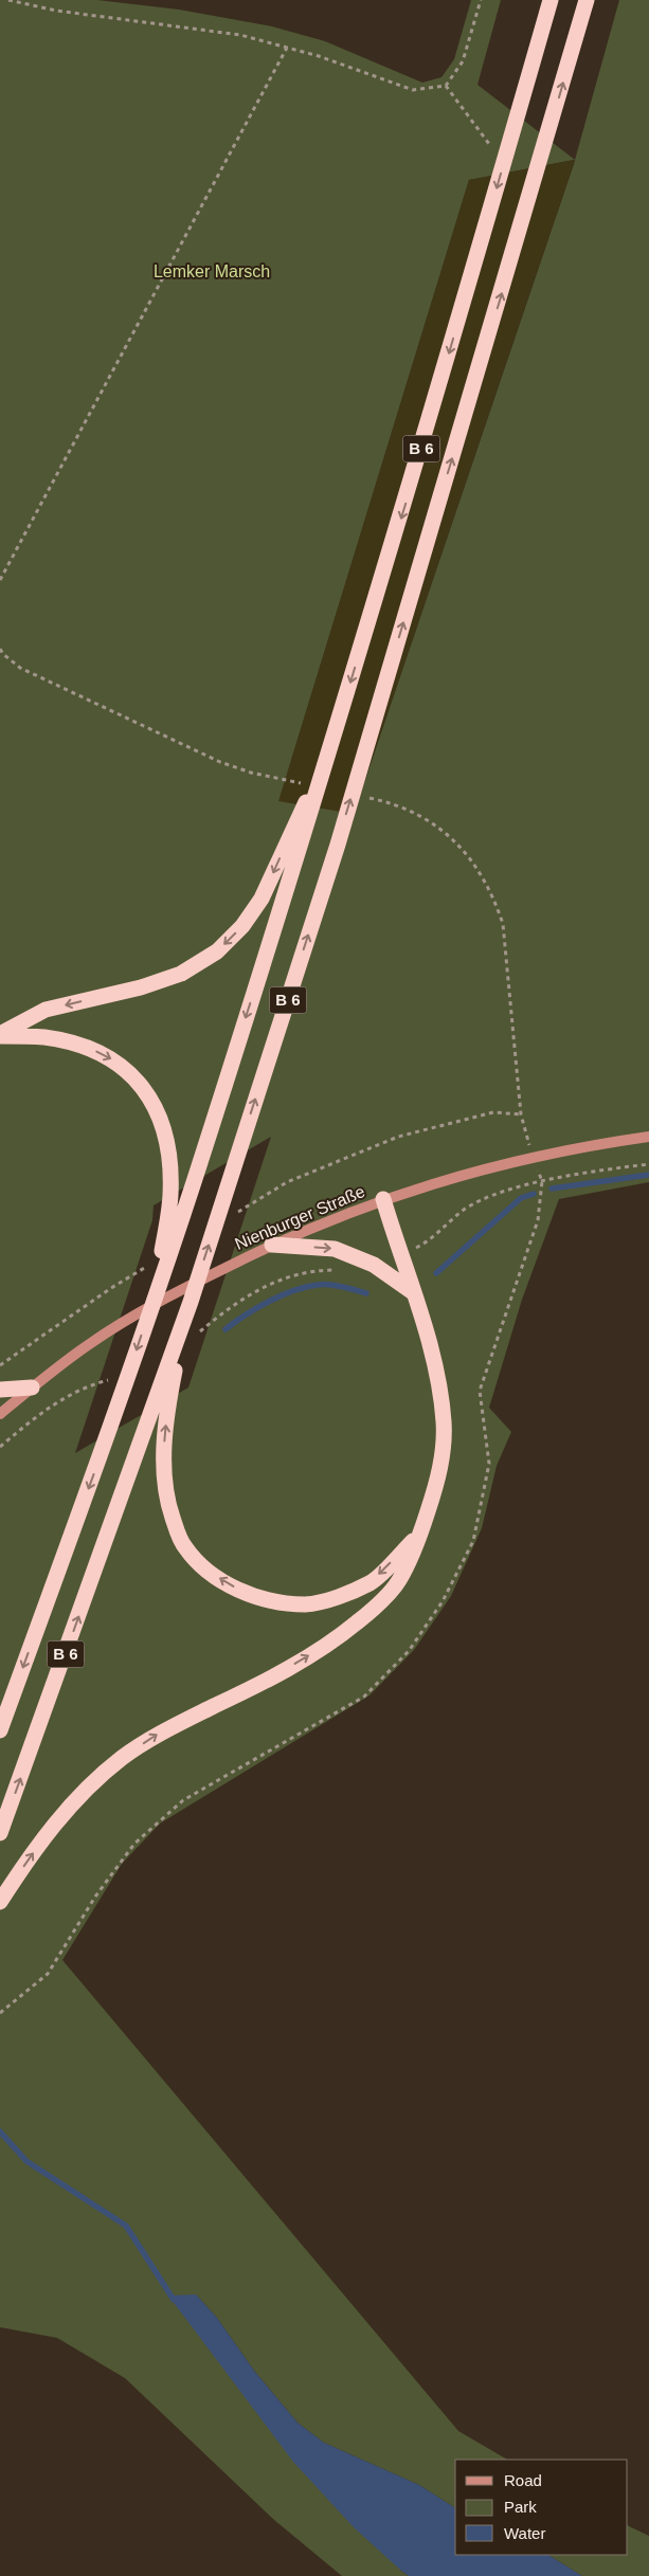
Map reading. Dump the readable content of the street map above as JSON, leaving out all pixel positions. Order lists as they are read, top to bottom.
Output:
{
  "streets": {
    "highway": ["B 6"],
    "street": ["Nienburger Straße"]
  },
  "parks": ["Lemker Marsch"],
  "legend": ["Road", "Park", "Water"]
}
